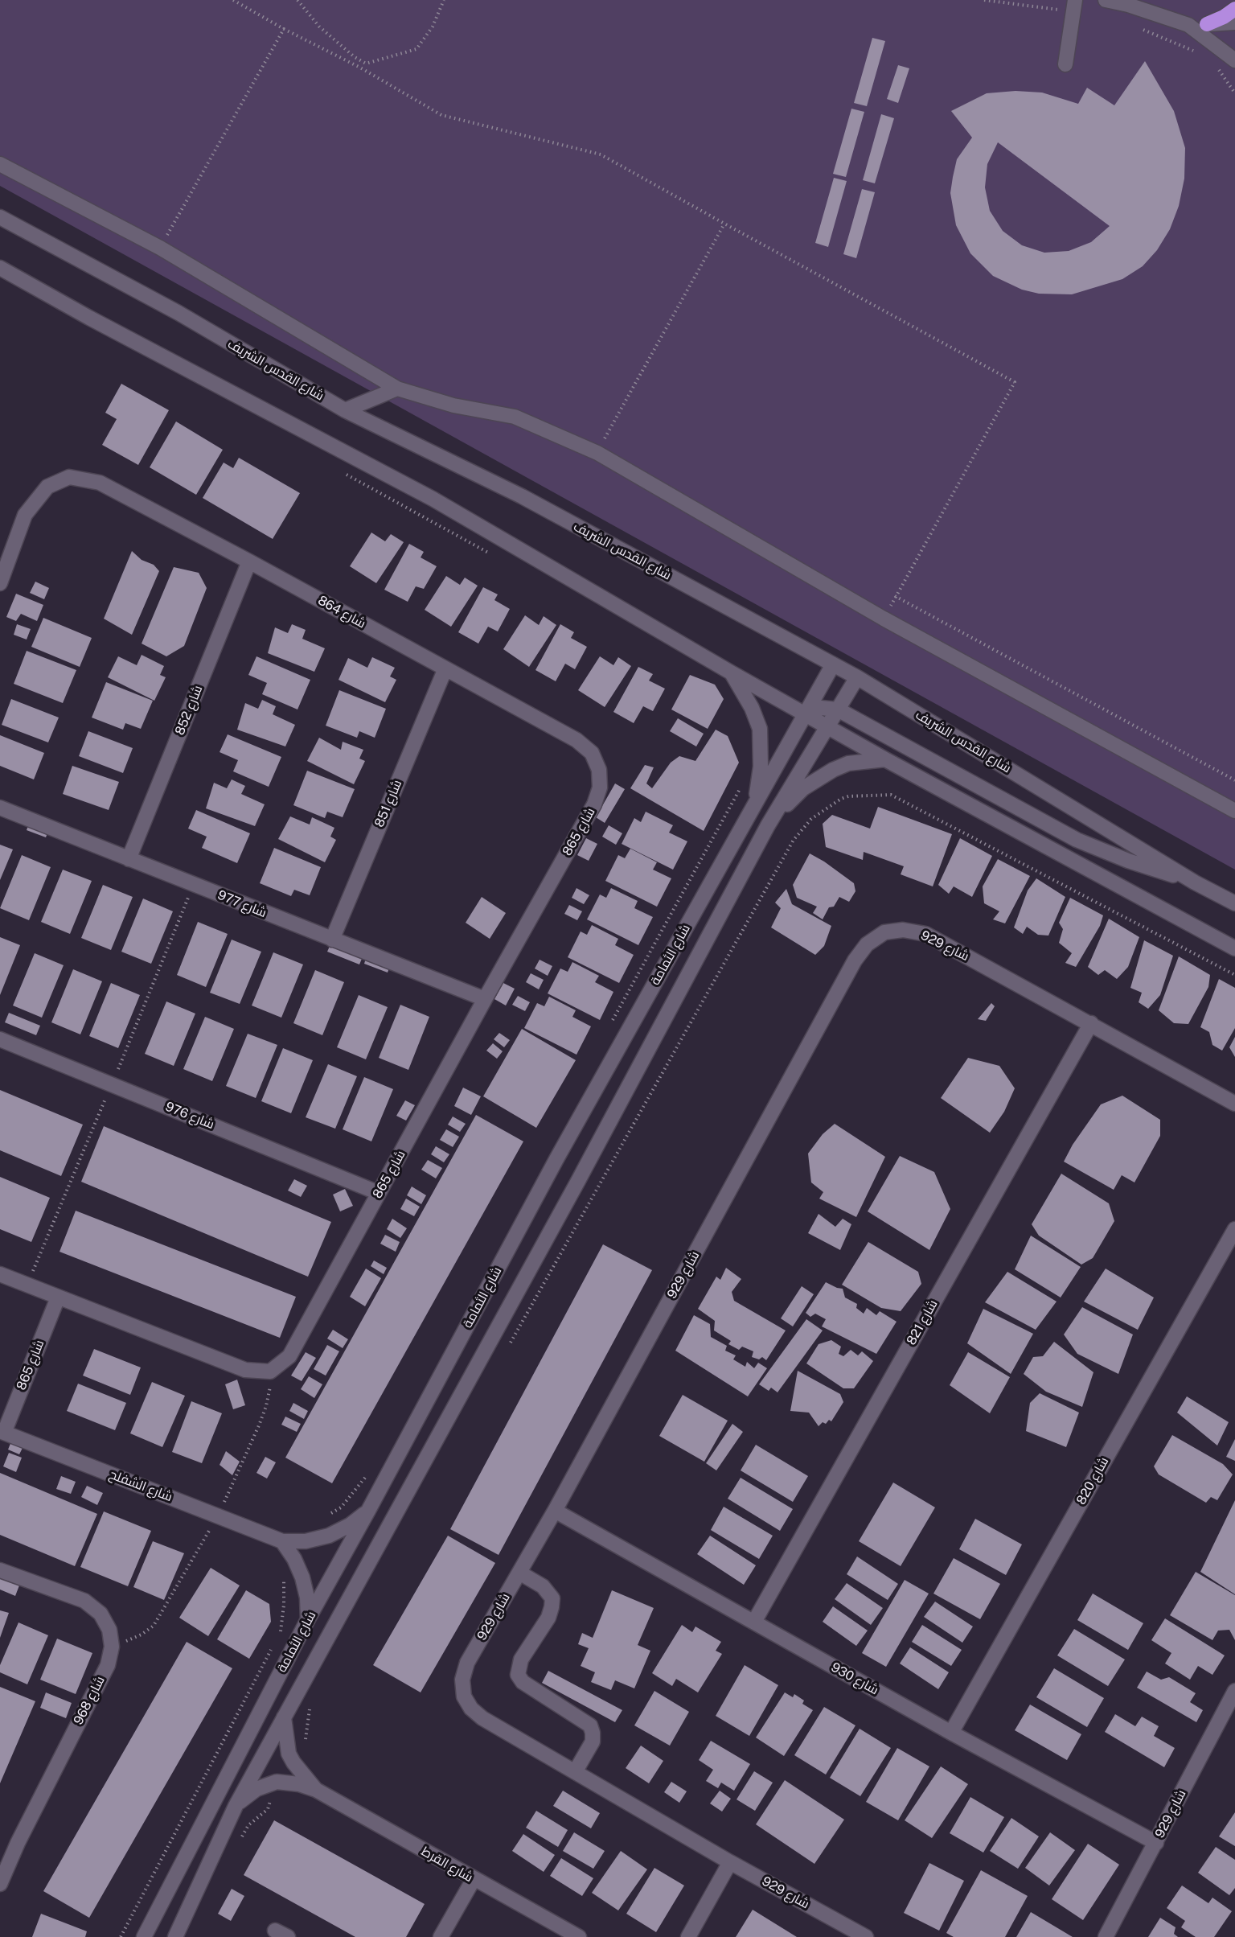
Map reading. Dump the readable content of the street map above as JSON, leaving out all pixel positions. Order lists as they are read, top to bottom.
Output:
{
  "streets": {
    "street": [
      "شارع القدس الشريف",
      "شارع 864",
      "شارع 852",
      "شارع 851",
      "شارع 865",
      "شارع 977",
      "شارع 929",
      "شارع الثمامة",
      "شارع 976",
      "شارع 821",
      "شارع 820",
      "شارع الشفلح",
      "شارع 930",
      "شارع 968",
      "شارع القرط"
    ]
  },
  "crossings": [
    ["شارع القدس الشريف", "شارع الثمامة"],
    ["شارع 864", "شارع 852"],
    ["شارع 864", "شارع 851"],
    ["شارع 864", "شارع 865"],
    ["شارع 852", "شارع 977"],
    ["شارع 851", "شارع 977"],
    ["شارع 865", "شارع 977"],
    ["شارع 865", "شارع 976"],
    ["شارع 865", "شارع الشفلح"],
    ["شارع 929", "شارع 821"],
    ["شارع 929", "شارع 930"],
    ["شارع الثمامة", "شارع الشفلح"],
    ["شارع الثمامة", "شارع القرط"],
    ["شارع 821", "شارع 930"],
    ["شارع 820", "شارع 930"]
  ]
}
